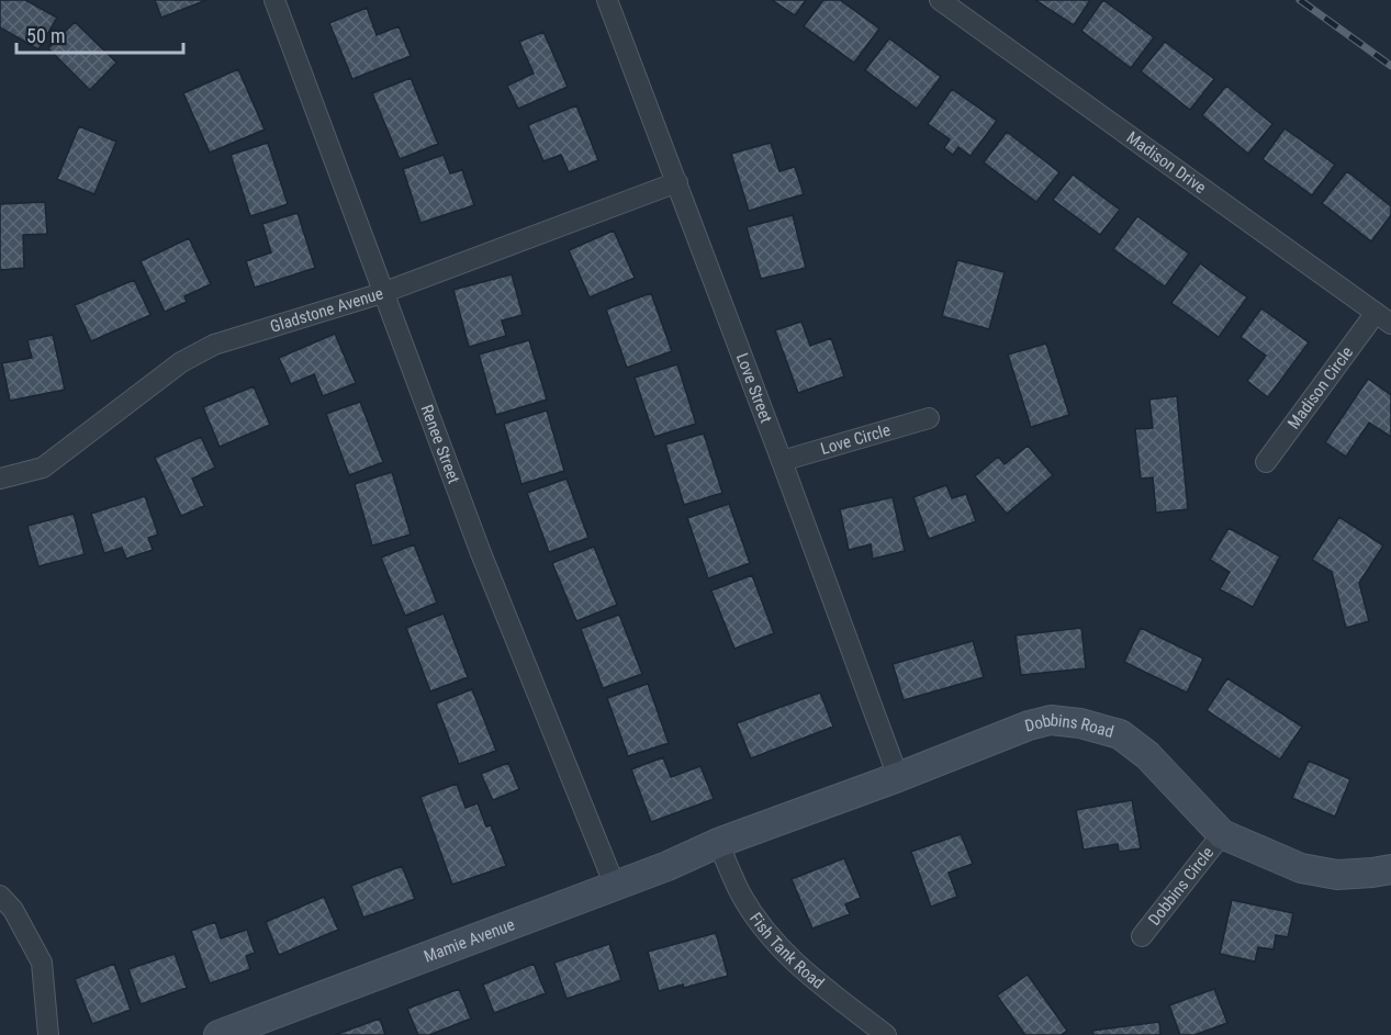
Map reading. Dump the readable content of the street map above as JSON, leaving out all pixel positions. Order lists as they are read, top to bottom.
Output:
{
  "streets": {
    "street": [
      "Madison Drive",
      "Gladstone Avenue",
      "Love Street",
      "Madison Circle",
      "Love Circle",
      "Renee Street",
      "Dobbins Road",
      "Dobbins Circle",
      "Mamie Avenue",
      "Fish Tank Road"
    ]
  },
  "crossings": [
    ["Madison Drive", "Madison Circle"],
    ["Gladstone Avenue", "Love Street"],
    ["Gladstone Avenue", "Renee Street"],
    ["Love Street", "Love Circle"],
    ["Love Street", "Dobbins Road"],
    ["Renee Street", "Mamie Avenue"],
    ["Dobbins Road", "Dobbins Circle"],
    ["Dobbins Road", "Mamie Avenue"],
    ["Dobbins Road", "Fish Tank Road"],
    ["Mamie Avenue", "Fish Tank Road"]
  ],
  "scale_bar": "50 m"
}
